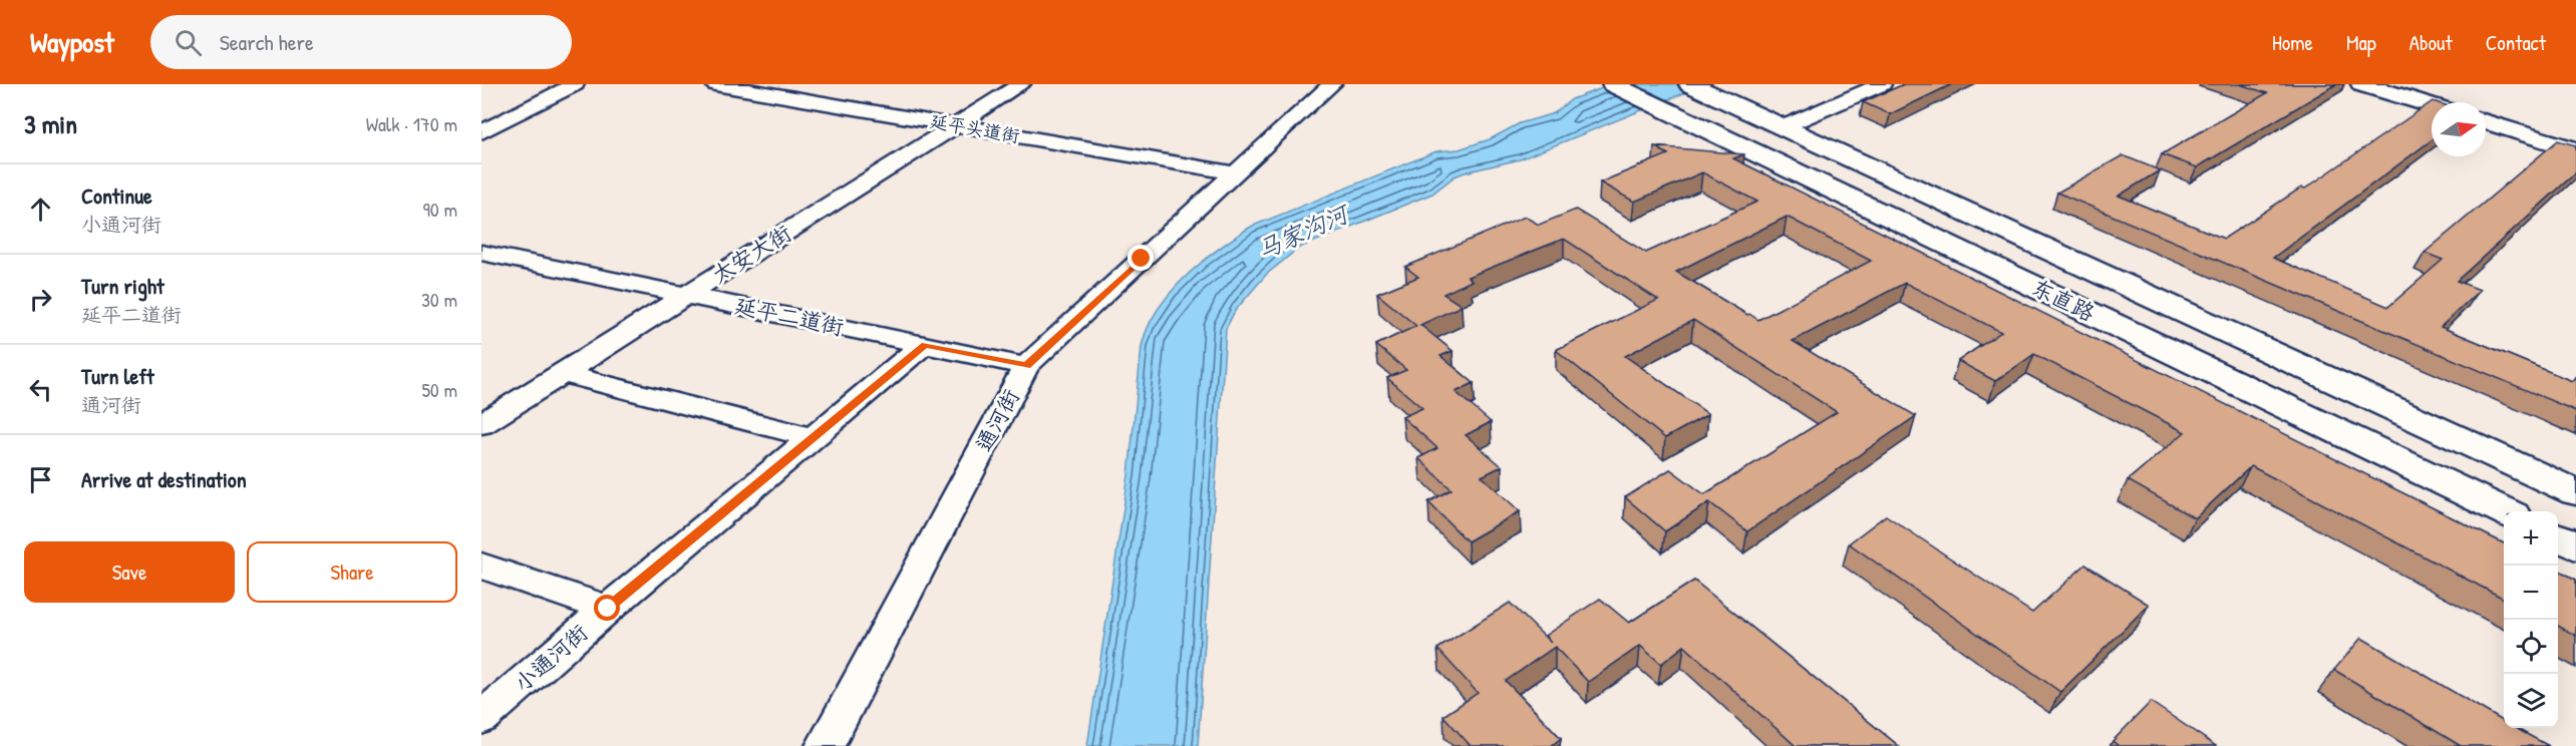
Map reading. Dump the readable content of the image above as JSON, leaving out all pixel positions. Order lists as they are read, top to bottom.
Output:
{
  "streets": {
    "main road": ["东直路"],
    "street": [
      "延平头道街",
      "太安大街",
      "延平二道街",
      "通河街",
      "小通河街"
    ]
  },
  "crossings": [
    ["延平头道街", "太安大街"],
    ["延平头道街", "通河街"],
    ["太安大街", "延平二道街"],
    ["延平二道街", "通河街"],
    ["延平二道街", "小通河街"]
  ],
  "water": ["马家沟河"],
  "north": "right",
  "page": {
    "header": "Waypost",
    "search": "Search here",
    "nav": [
      "Home",
      "Map",
      "About",
      "Contact"
    ],
    "heading": ["3 min", "Walk · 170 m"],
    "list": [
      ["Continue", "小通河街", "90 m"],
      ["Turn right", "延平二道街", "30 m"],
      ["Turn left", "通河街", "50 m"],
      "Arrive at destination"
    ],
    "map_buttons": ["+", "−"],
    "buttons": ["Save", "Share"]
  }
}
